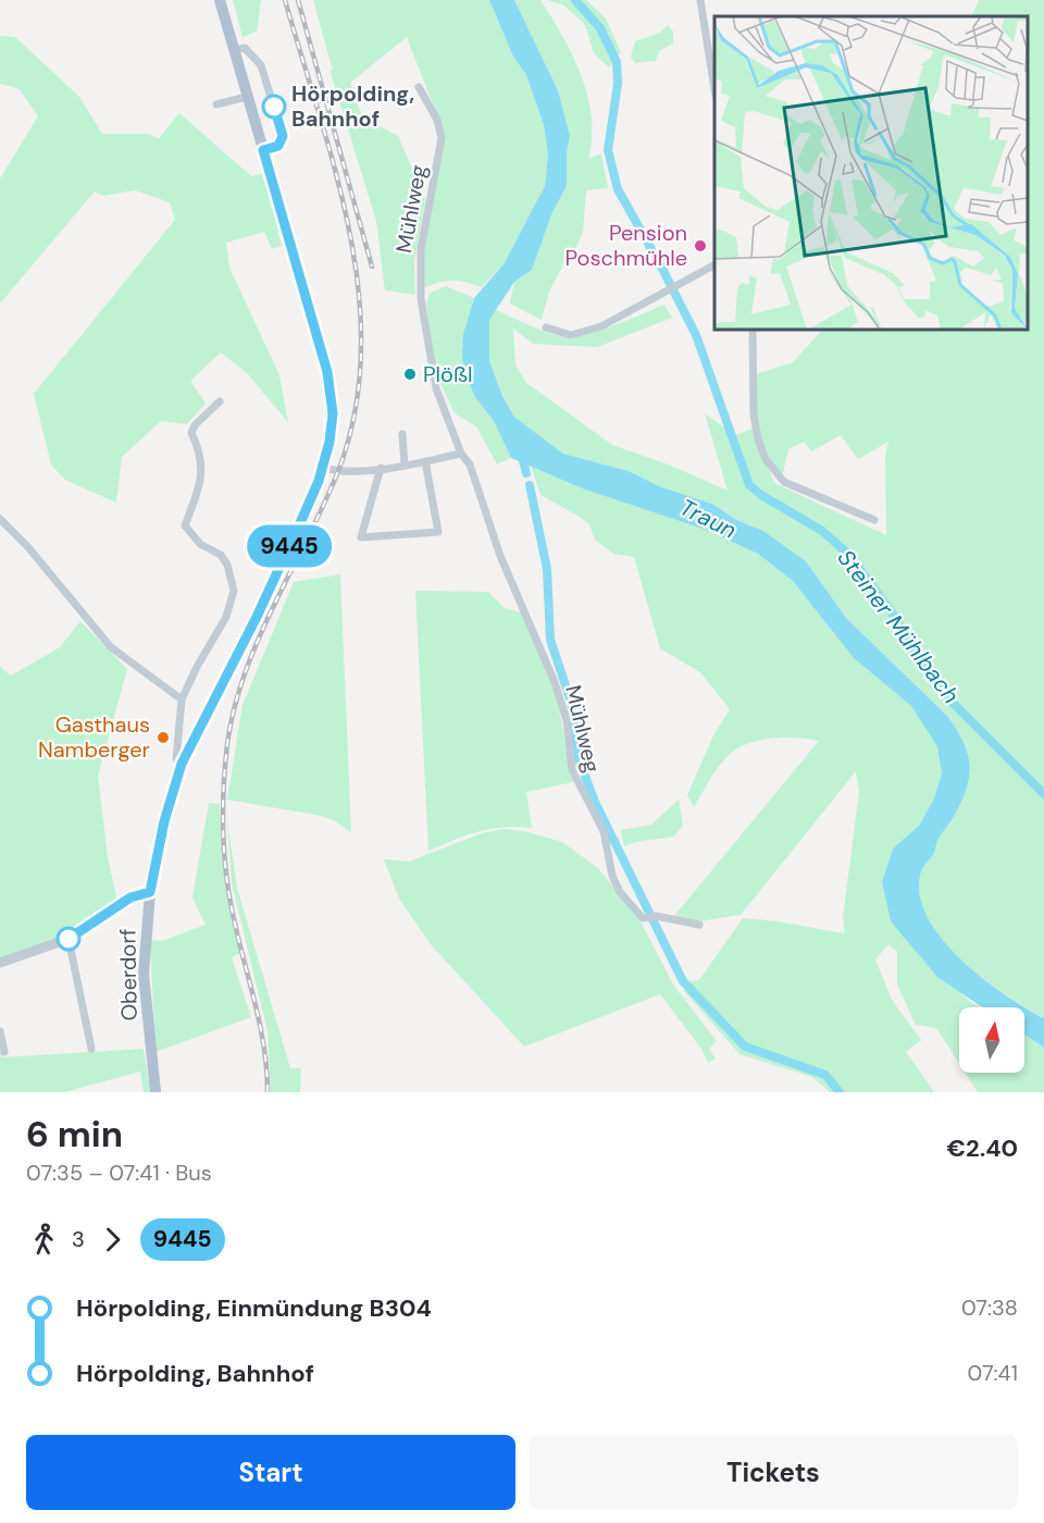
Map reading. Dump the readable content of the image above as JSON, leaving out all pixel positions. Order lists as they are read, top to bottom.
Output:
{
  "streets": {
    "main road": ["Oberdorf"],
    "street": ["Mühlweg"]
  },
  "water": ["Traun", "Steiner Mühlbach"],
  "places": [
    "Hörpolding, Bahnhof",
    "Pension Poschmühle",
    "Plößl",
    "Gasthaus Namberger"
  ],
  "lines": ["bus line 9445"],
  "north": "top",
  "page": {
    "on_map": "9445",
    "heading": ["6 min", "07:35 – 07:41 · Bus", "€2.40"],
    "legs": ["3", "9445"],
    "list": [
      {
        "name": "Hörpolding, Einmündung B304",
        "value": "07:38"
      },
      {
        "name": "Hörpolding, Bahnhof",
        "value": "07:41"
      }
    ],
    "buttons": ["Start", "Tickets"]
  }
}
